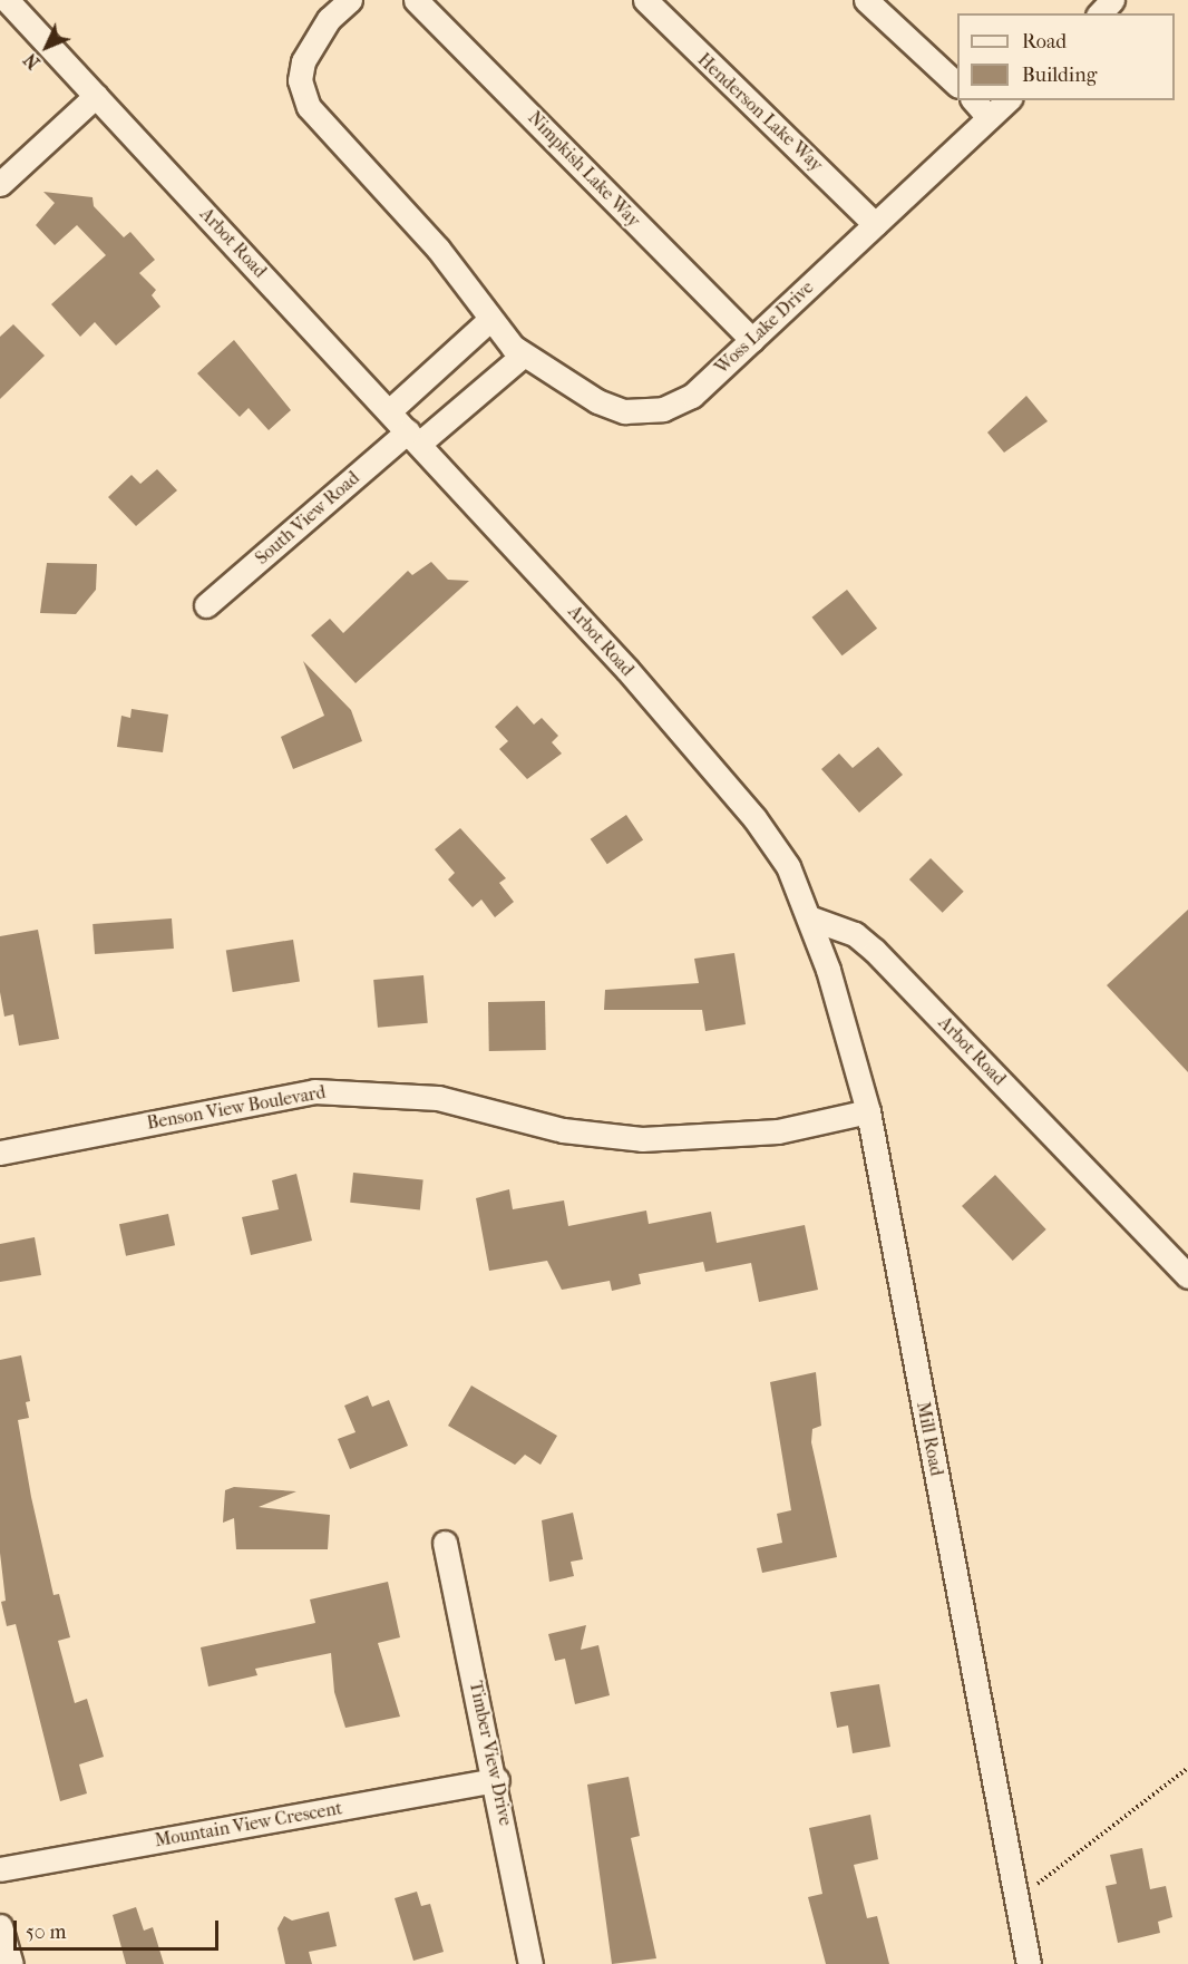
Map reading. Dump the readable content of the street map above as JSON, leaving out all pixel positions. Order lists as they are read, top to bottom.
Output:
{
  "streets": {
    "street": [
      "Henderson Lake Way",
      "Nimpkish Lake Way",
      "Arbot Road",
      "Woss Lake Drive",
      "South View Road",
      "Benson View Boulevard",
      "Mill Road",
      "Timber View Drive",
      "Mountain View Crescent"
    ]
  },
  "crossings": [
    ["Henderson Lake Way", "Woss Lake Drive"],
    ["Nimpkish Lake Way", "Woss Lake Drive"],
    ["Arbot Road", "South View Road"],
    ["Arbot Road", "Mill Road"],
    ["Woss Lake Drive", "South View Road"],
    ["Benson View Boulevard", "Mill Road"],
    ["Timber View Drive", "Mountain View Crescent"]
  ],
  "legend": ["Road", "Building"],
  "scale_bar": "50 m",
  "north": "bottom left"
}
